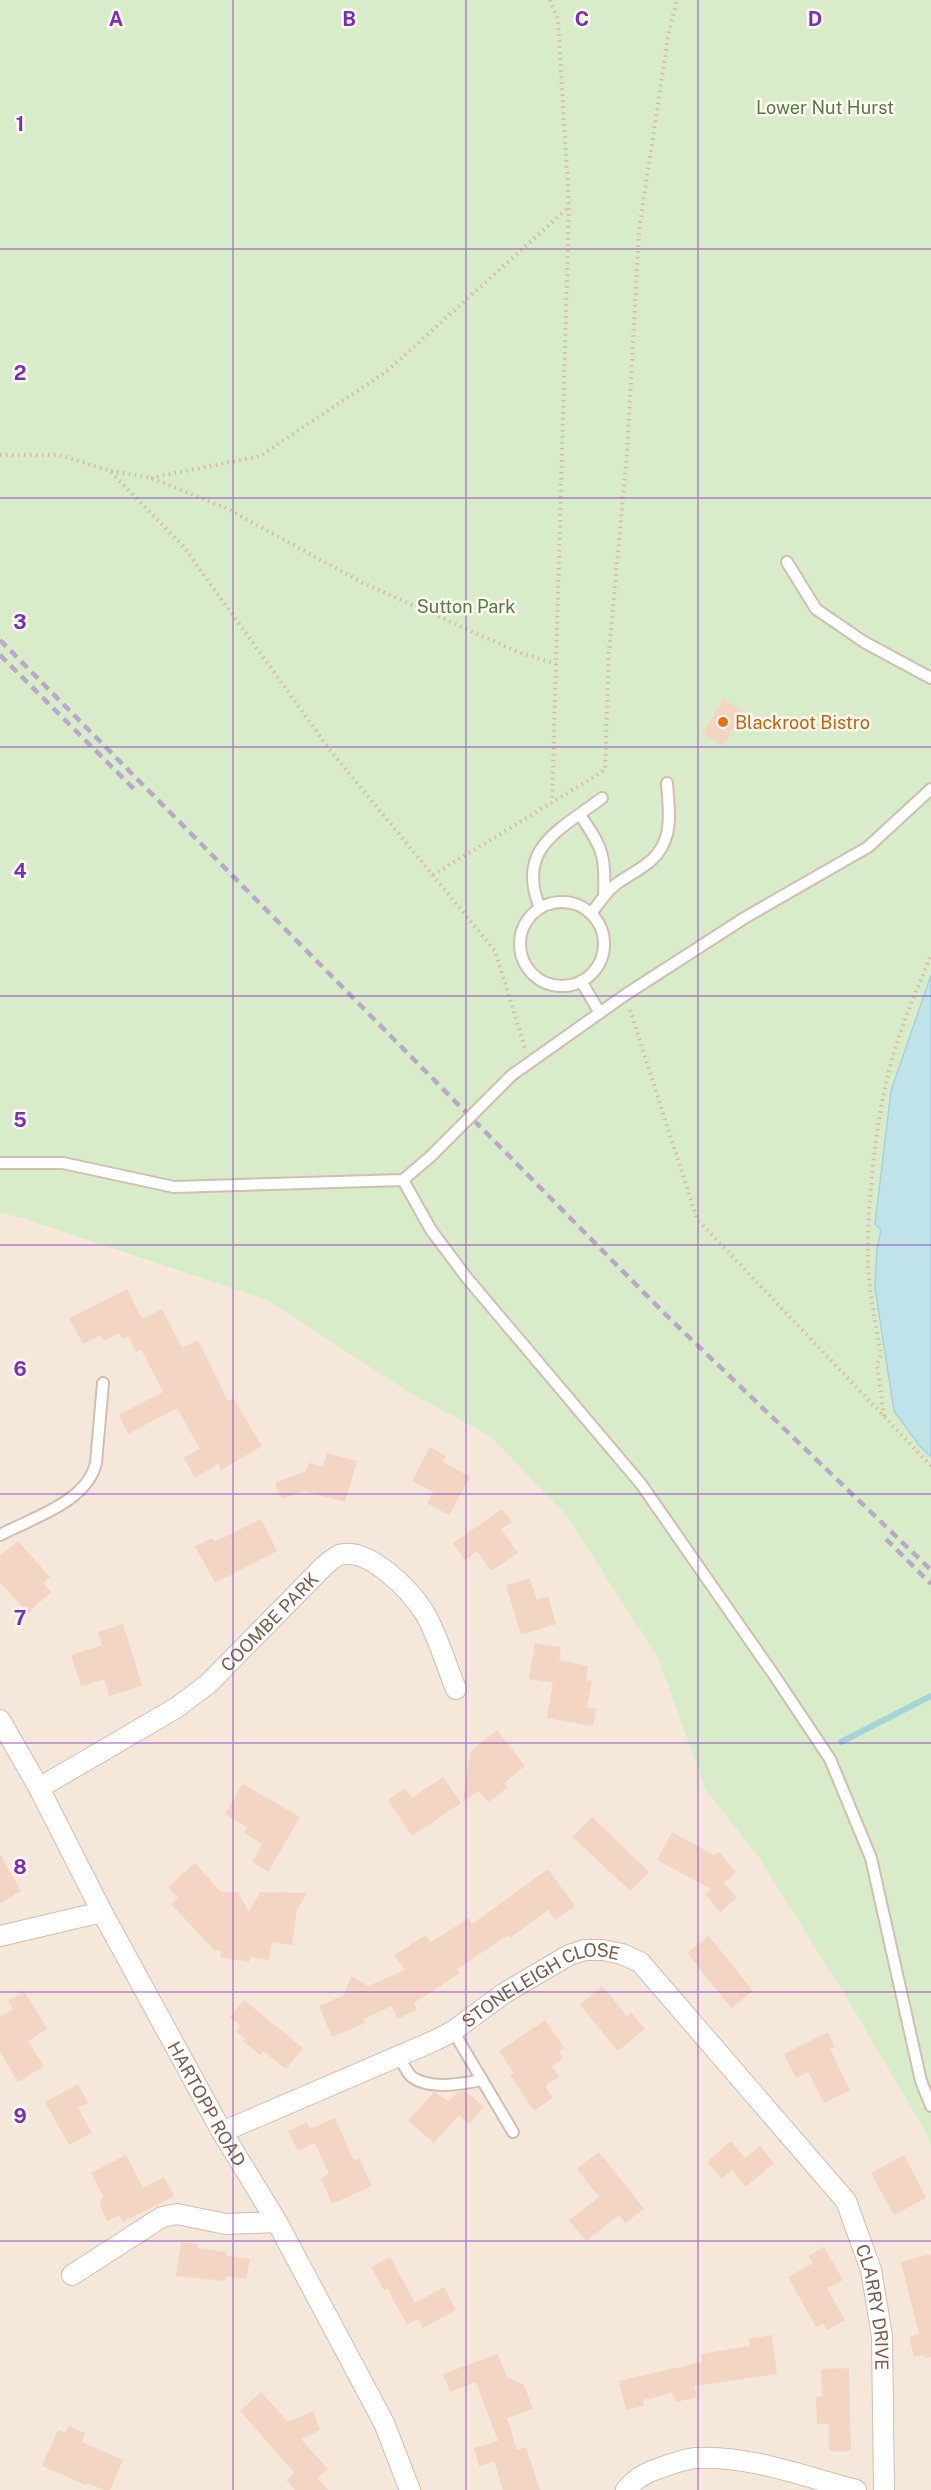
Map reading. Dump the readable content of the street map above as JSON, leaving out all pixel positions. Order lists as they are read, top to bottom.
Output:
{
  "streets": {
    "street": [
      "COOMBE PARK",
      "STONELEIGH CLOSE",
      "HARTOPP ROAD",
      "CLARRY DRIVE"
    ]
  },
  "crossings": [
    ["COOMBE PARK", "HARTOPP ROAD"],
    ["STONELEIGH CLOSE", "HARTOPP ROAD"],
    ["STONELEIGH CLOSE", "CLARRY DRIVE"]
  ],
  "parks": ["Lower Nut Hurst", "Sutton Park"],
  "places": ["Blackroot Bistro"],
  "grid": {
    "columns": [
      "A",
      "B",
      "C",
      "D"
    ],
    "rows": [
      "1",
      "2",
      "3",
      "4",
      "5",
      "6",
      "7",
      "8",
      "9"
    ]
  }
}
